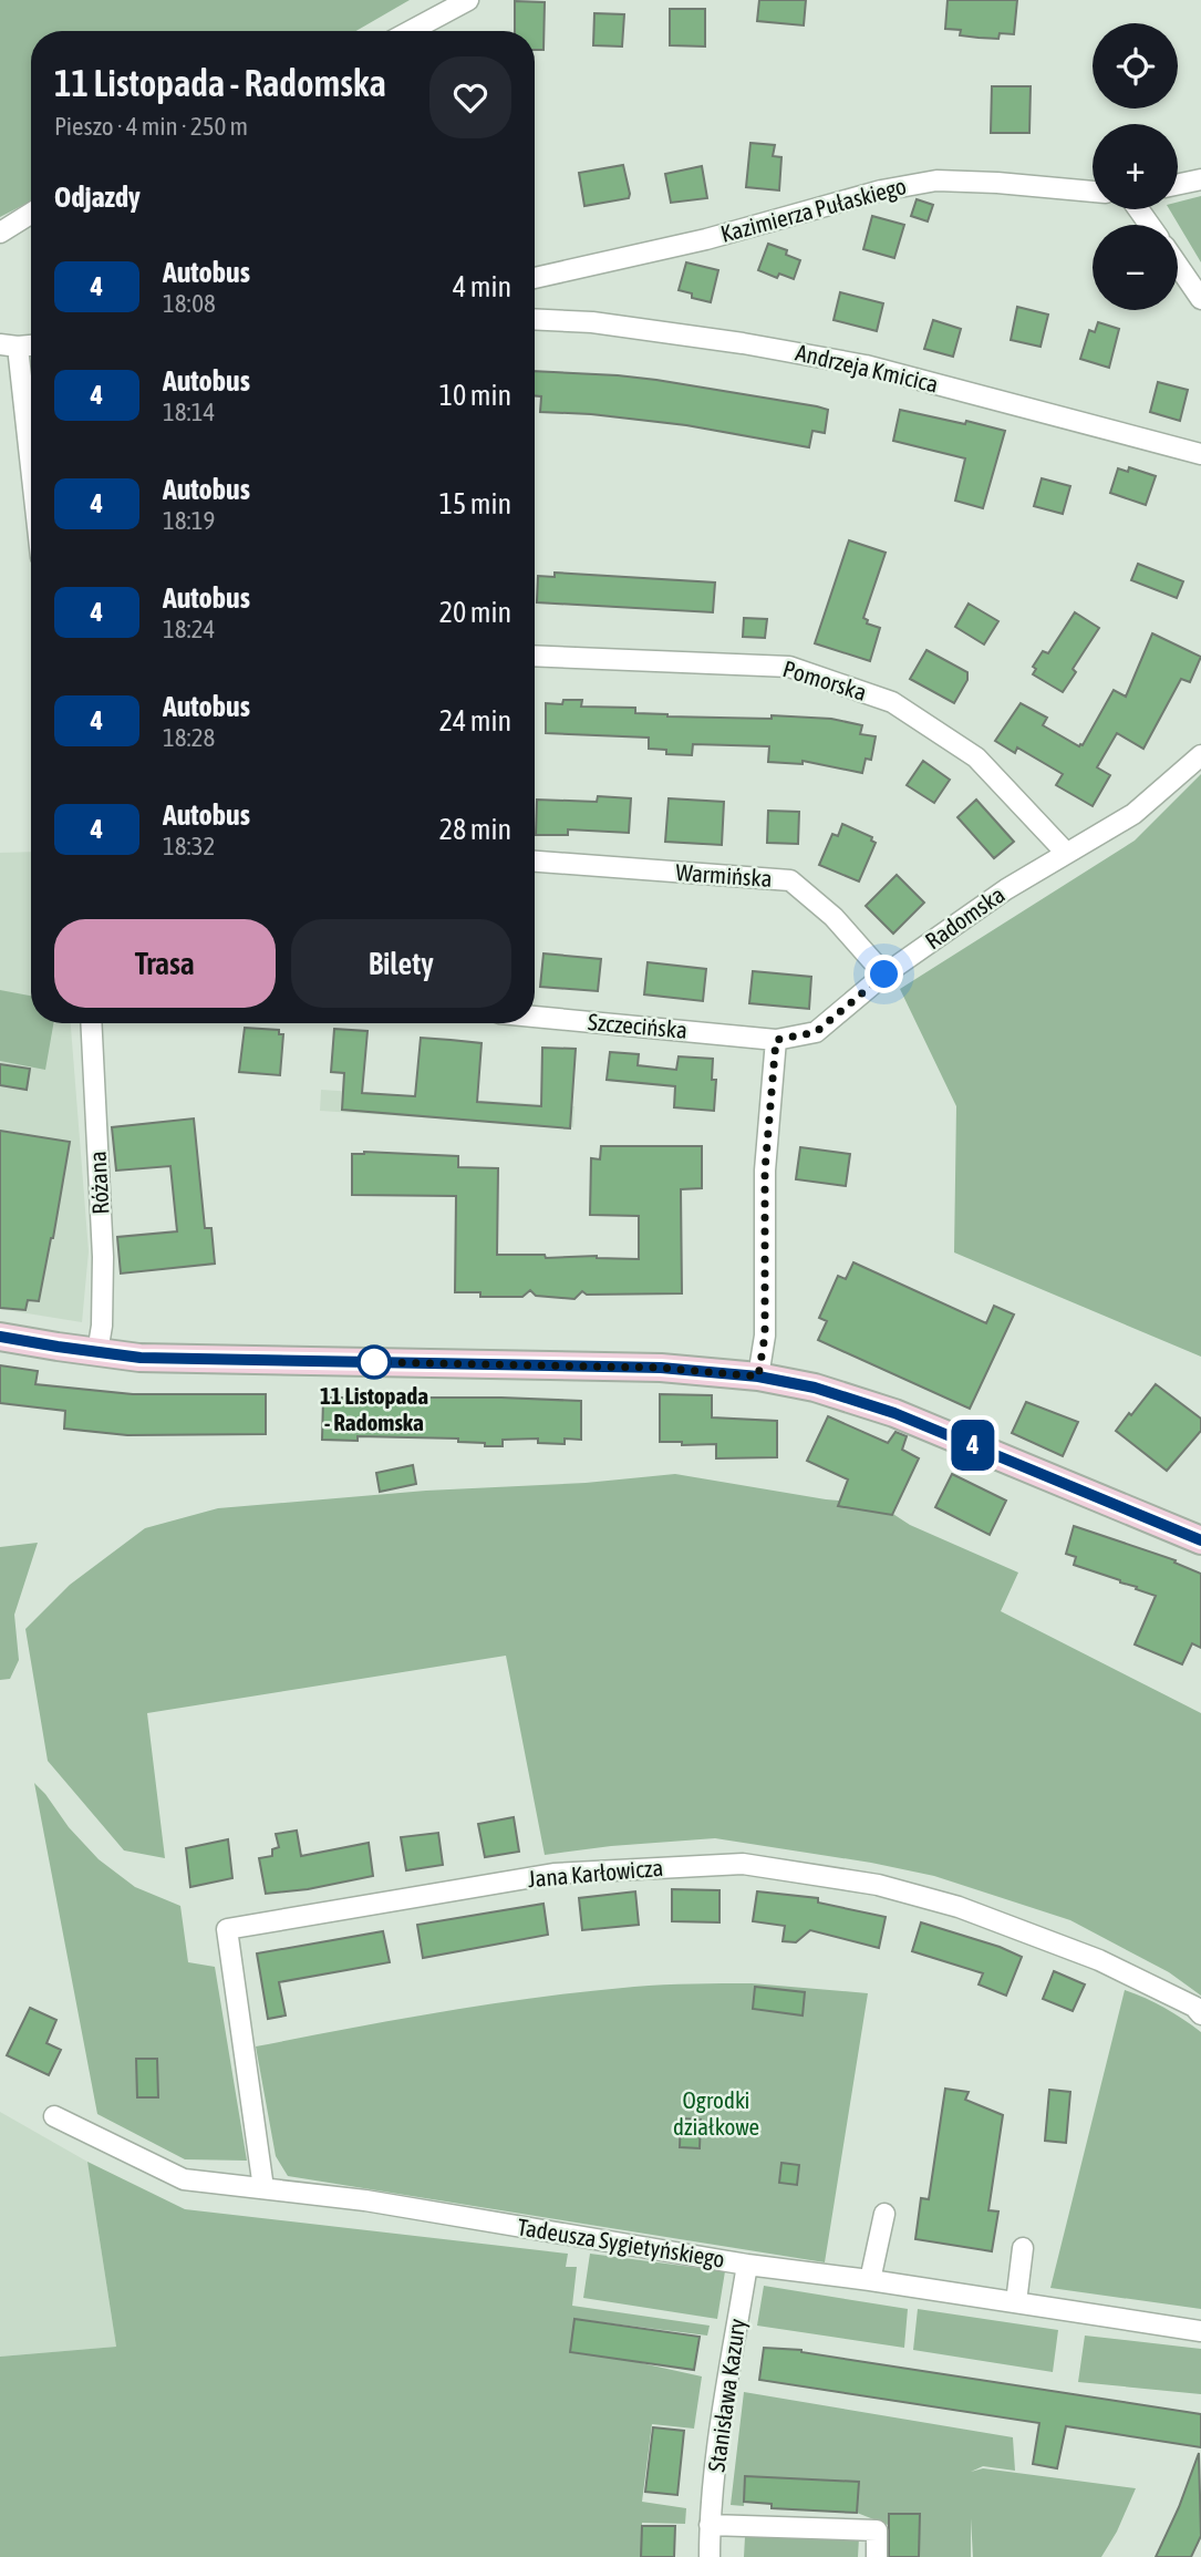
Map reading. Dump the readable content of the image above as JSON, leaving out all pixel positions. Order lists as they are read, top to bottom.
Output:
{
  "streets": {
    "street": [
      "Kazimierza Pułaskiego",
      "Andrzeja Kmicica",
      "Pomorska",
      "Warmińska",
      "Radomska",
      "Szczecińska",
      "Różana",
      "Jana Karłowicza",
      "Tadeusza Sygietyńskiego",
      "Stanisława Kazury"
    ]
  },
  "crossings": [
    ["Pomorska", "Radomska"],
    ["Warmińska", "Radomska"],
    ["Radomska", "Szczecińska"],
    ["Jana Karłowicza", "Tadeusza Sygietyńskiego"],
    ["Tadeusza Sygietyńskiego", "Stanisława Kazury"]
  ],
  "parks": ["Ogrodki działkowe"],
  "places": ["11 Listopada - Radomska"],
  "lines": ["bus line 4"],
  "page": {
    "on_map": "4",
    "map_buttons": ["+", "−"],
    "heading": [
      ["11 Listopada - Radomska", "Pieszo · 4 min · 250 m"],
      "Odjazdy"
    ],
    "list": [
      {
        "mark": "4",
        "name": "Autobus",
        "note": "18:08",
        "value": "4 min"
      },
      {
        "mark": "4",
        "name": "Autobus",
        "note": "18:14",
        "value": "10 min"
      },
      {
        "mark": "4",
        "name": "Autobus",
        "note": "18:19",
        "value": "15 min"
      },
      {
        "mark": "4",
        "name": "Autobus",
        "note": "18:24",
        "value": "20 min"
      },
      {
        "mark": "4",
        "name": "Autobus",
        "note": "18:28",
        "value": "24 min"
      },
      {
        "mark": "4",
        "name": "Autobus",
        "note": "18:32",
        "value": "28 min"
      }
    ],
    "buttons": ["Trasa", "Bilety"]
  }
}
